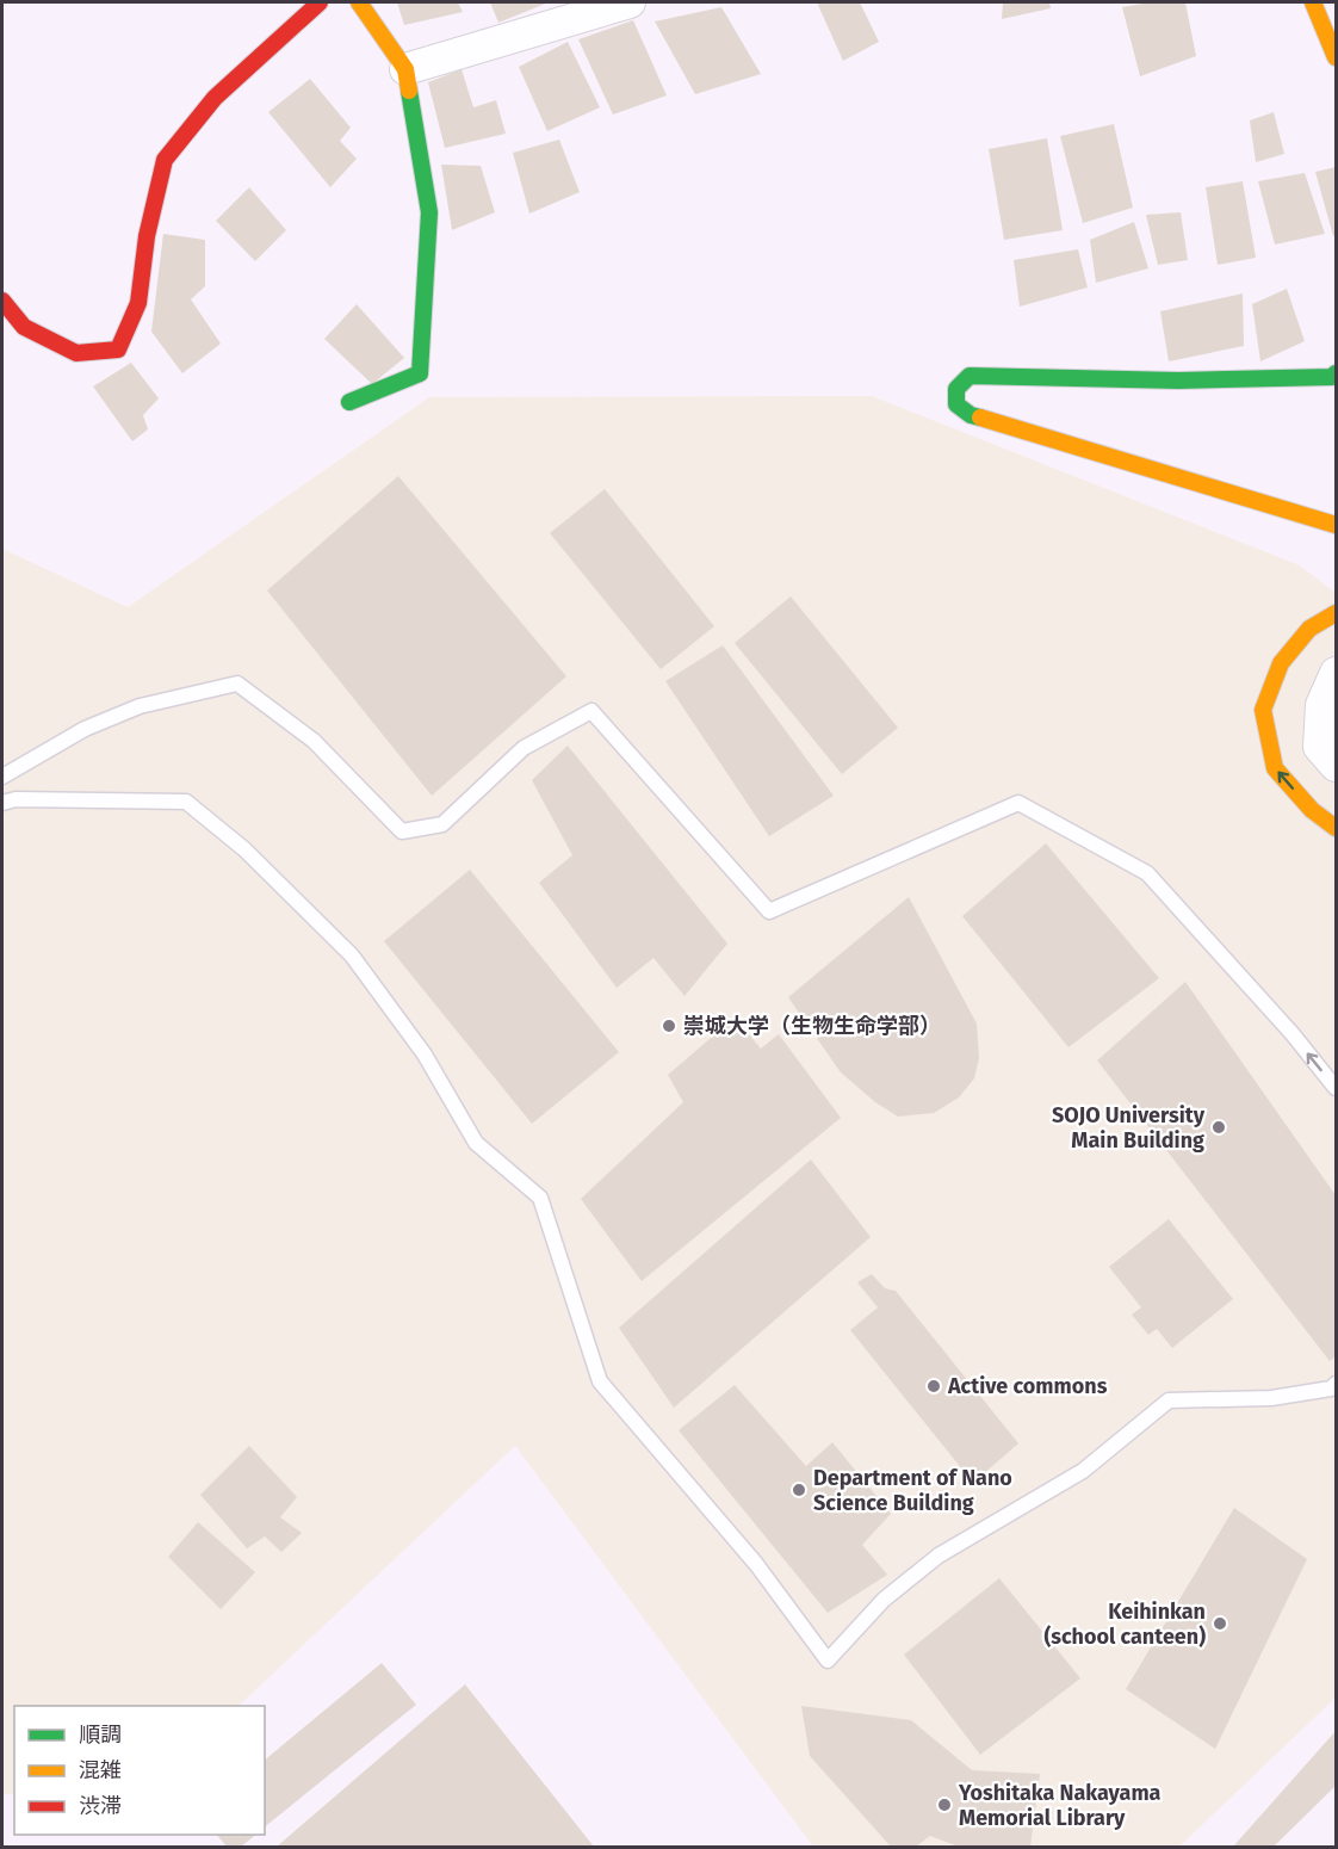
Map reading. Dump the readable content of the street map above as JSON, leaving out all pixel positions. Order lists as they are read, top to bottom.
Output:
{
  "places": [
    "崇城大学（生物生命学部）",
    "SOJO University Main Building",
    "Active commons",
    "Department of Nano Science Building",
    "Keihinkan (school canteen)",
    "Yoshitaka Nakayama Memorial Library"
  ],
  "legend": ["順調", "混雑", "渋滞"]
}
